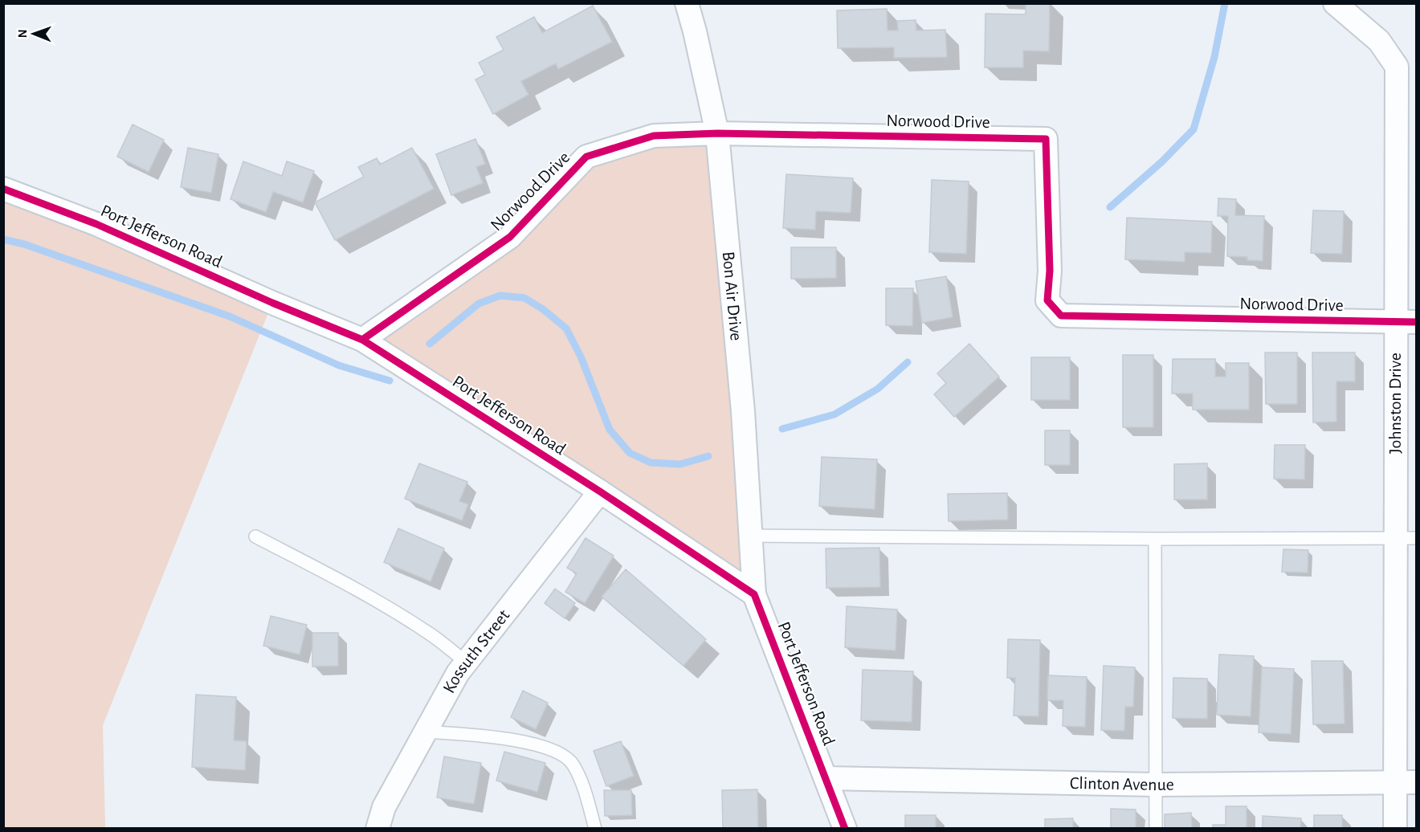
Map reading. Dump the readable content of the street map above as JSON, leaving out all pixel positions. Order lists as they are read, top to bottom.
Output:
{
  "streets": {
    "street": [
      "Norwood Drive",
      "Port Jefferson Road",
      "Bon Air Drive",
      "Johnston Drive",
      "Kossuth Street",
      "Clinton Avenue"
    ]
  },
  "crossings": [
    ["Norwood Drive", "Port Jefferson Road"],
    ["Norwood Drive", "Bon Air Drive"],
    ["Norwood Drive", "Johnston Drive"],
    ["Port Jefferson Road", "Bon Air Drive"],
    ["Port Jefferson Road", "Kossuth Street"],
    ["Port Jefferson Road", "Clinton Avenue"],
    ["Johnston Drive", "Clinton Avenue"]
  ],
  "north": "left"
}
